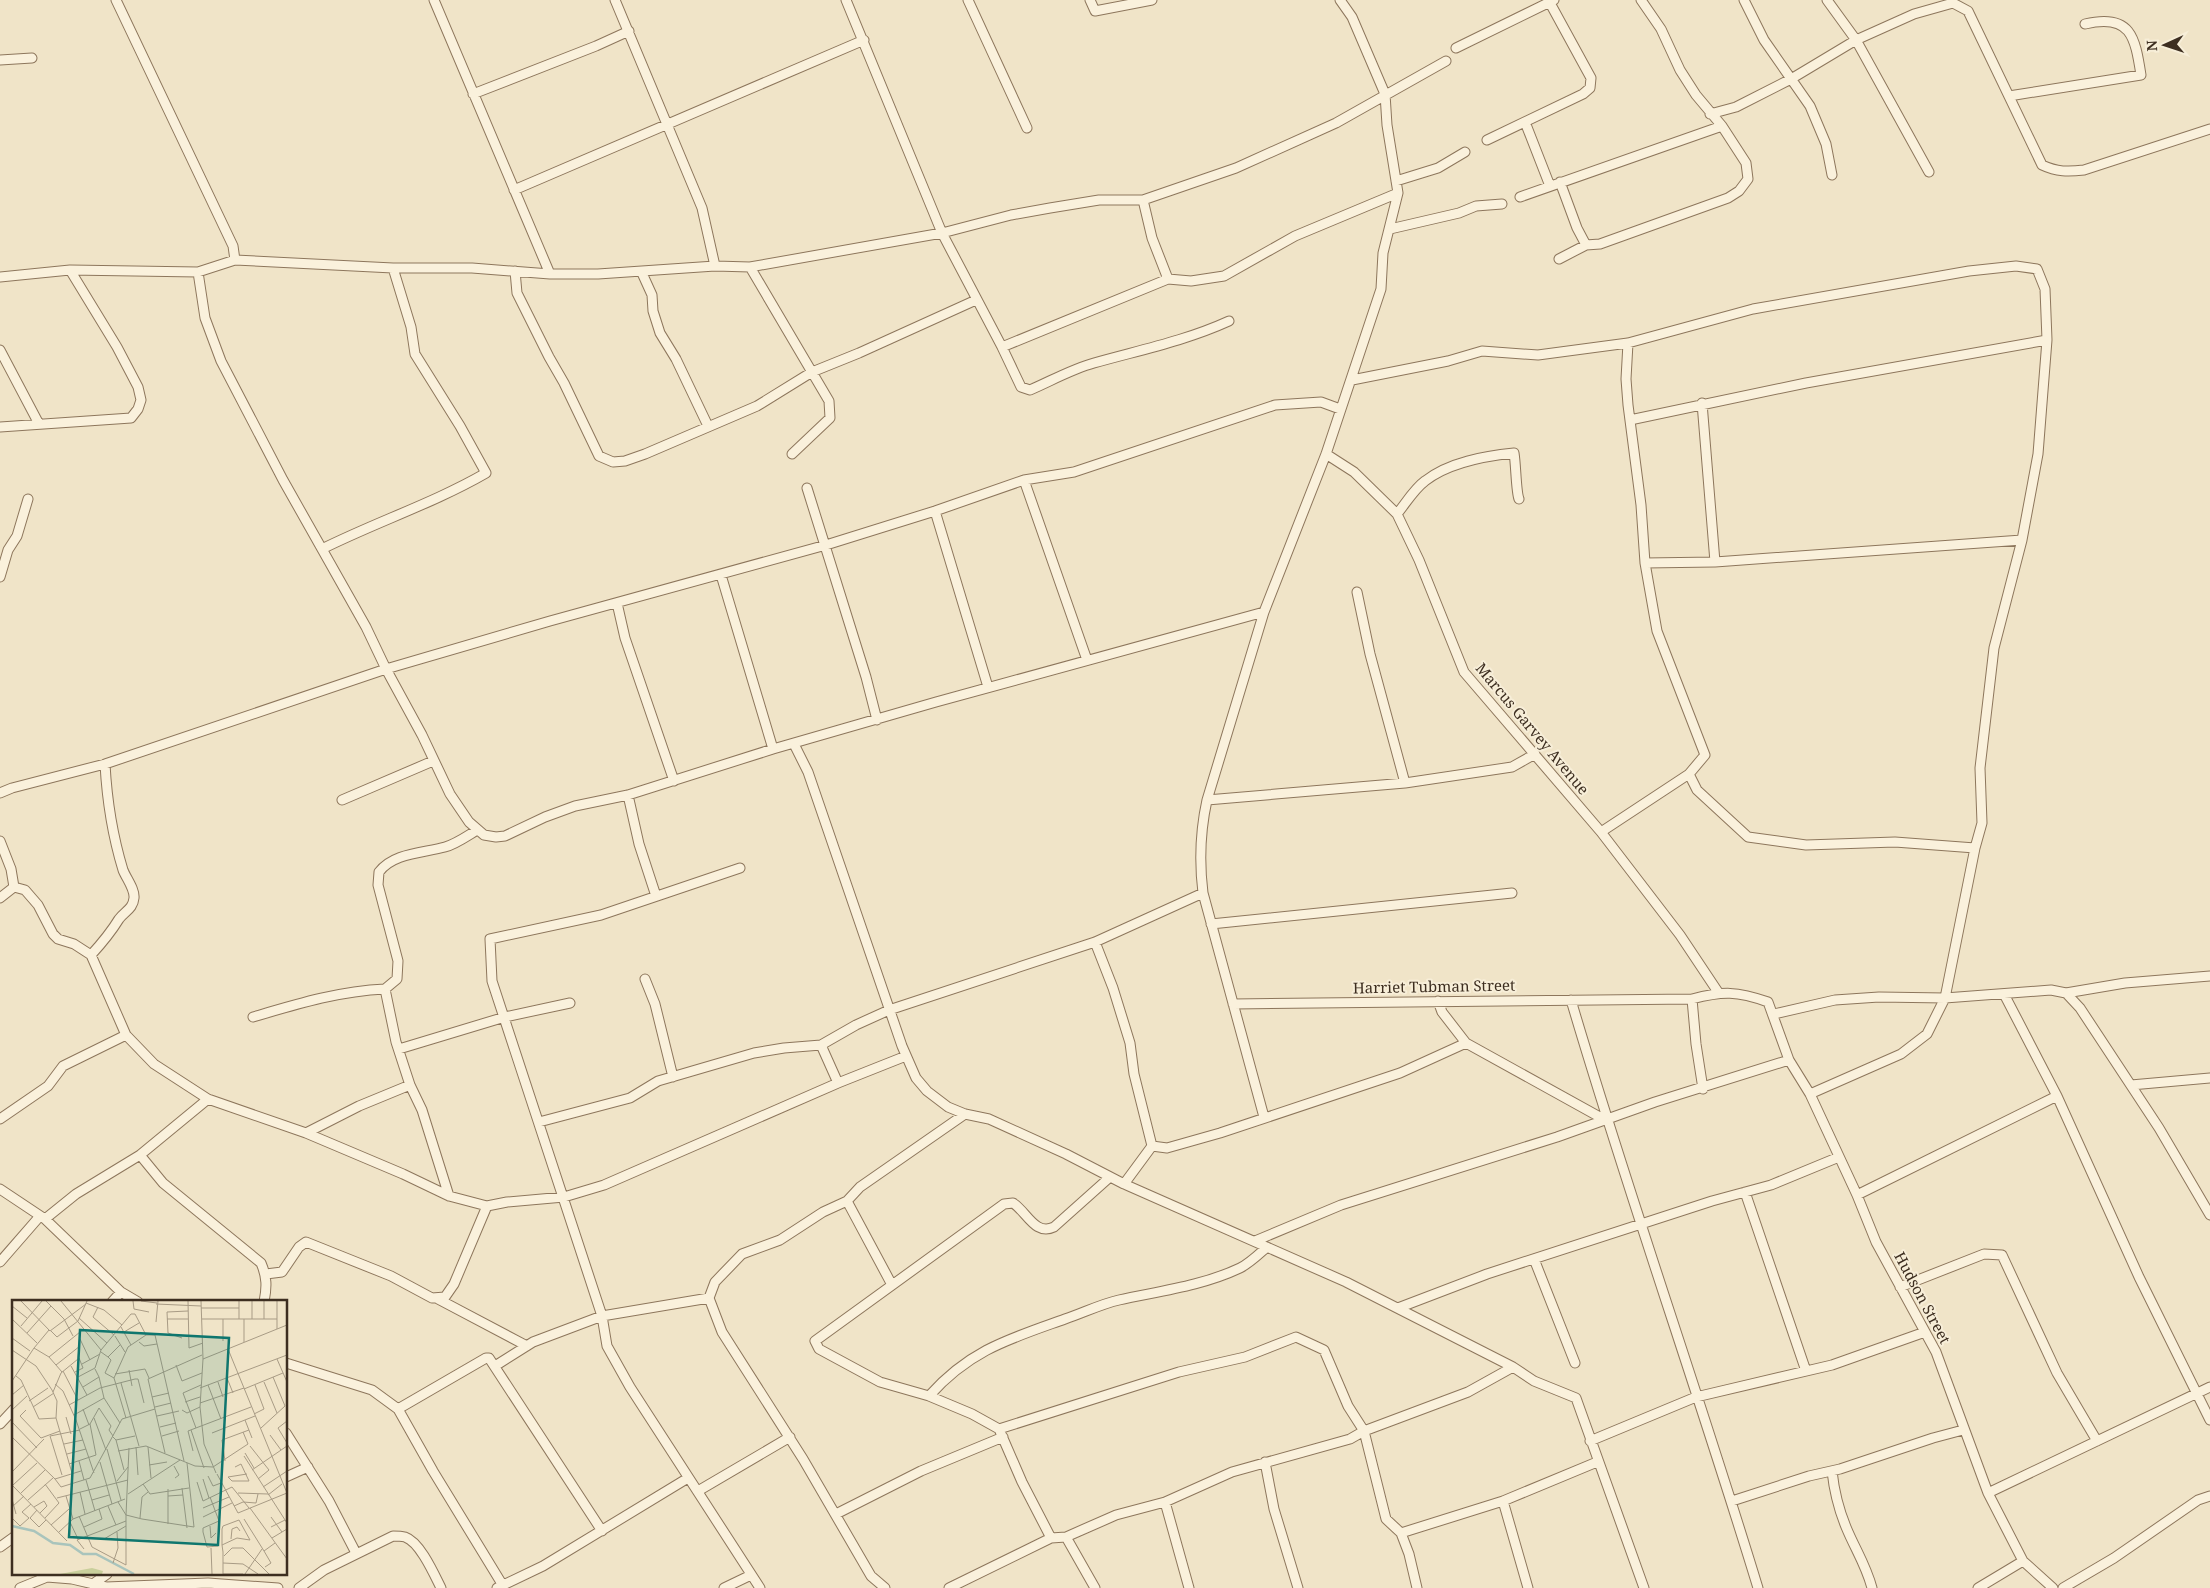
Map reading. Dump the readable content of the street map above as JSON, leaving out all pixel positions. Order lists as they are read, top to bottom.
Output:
{
  "streets": {
    "street": ["Marcus Garvey Avenue", "Harriet Tubman Street", "Hudson Street"]
  },
  "crossings": [
    ["Marcus Garvey Avenue", "Harriet Tubman Street"],
    ["Harriet Tubman Street", "Hudson Street"]
  ],
  "north": "left"
}
